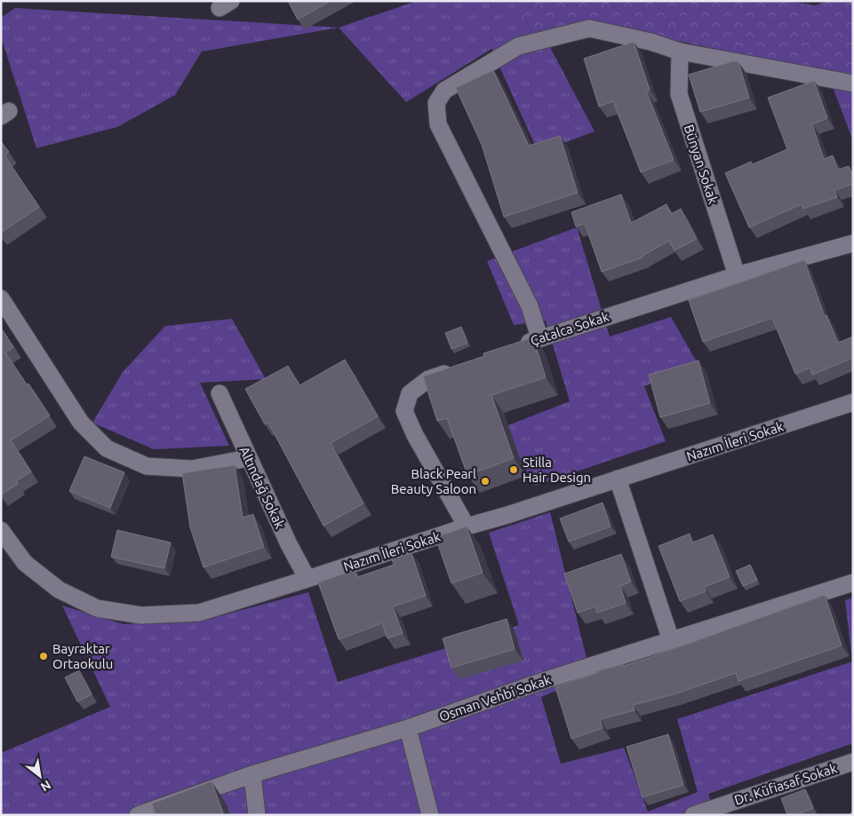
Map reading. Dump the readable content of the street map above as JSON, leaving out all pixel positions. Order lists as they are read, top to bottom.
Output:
{
  "streets": {
    "street": [
      "Bünyan Sokak",
      "Çatalca Sokak",
      "Nazım İleri Sokak",
      "Altındağ Sokak",
      "Osman Vehbi Sokak",
      "Dr. Küfiasaf Sokak"
    ]
  },
  "crossings": [
    ["Bünyan Sokak", "Çatalca Sokak"],
    ["Nazım İleri Sokak", "Altındağ Sokak"]
  ],
  "places": ["Stilla Hair Design", "Black Pearl Beauty Saloon", "Bayraktar Ortaokulu"],
  "north": "bottom right"
}
